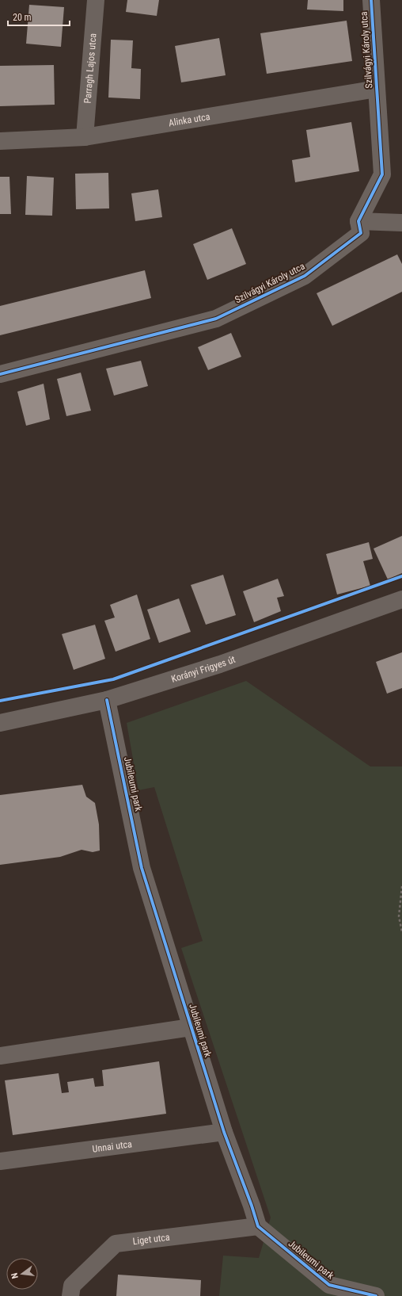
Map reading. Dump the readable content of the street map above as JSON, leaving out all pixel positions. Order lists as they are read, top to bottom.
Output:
{
  "streets": {
    "street": [
      "Szilvágyi Károly utca",
      "Parragh Lajos utca",
      "Alinka utca",
      "Korányi Frigyes út",
      "Jubileumi park",
      "Unnai utca",
      "Liget utca"
    ]
  },
  "crossings": [
    ["Szilvágyi Károly utca", "Alinka utca"],
    ["Parragh Lajos utca", "Alinka utca"],
    ["Korányi Frigyes út", "Jubileumi park"],
    ["Jubileumi park", "Unnai utca"],
    ["Jubileumi park", "Liget utca"]
  ],
  "scale_bar": "20 m",
  "north": "left"
}
